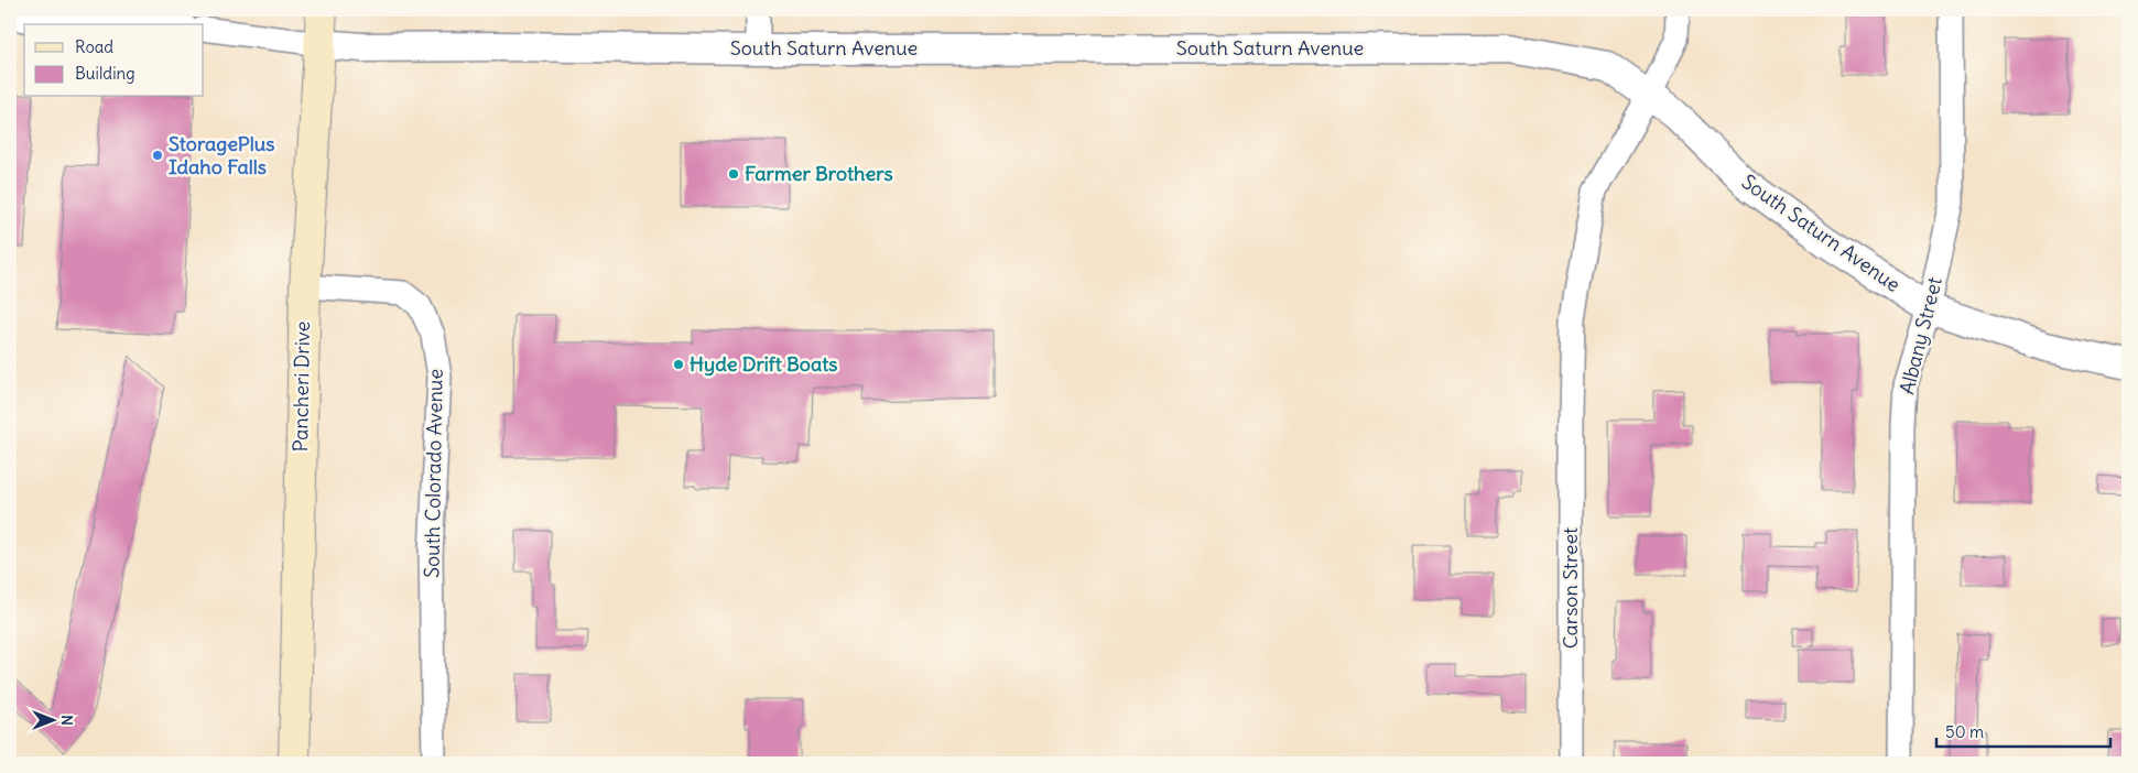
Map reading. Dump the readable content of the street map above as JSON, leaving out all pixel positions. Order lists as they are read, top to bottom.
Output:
{
  "streets": {
    "main road": ["Pancheri Drive"],
    "street": [
      "South Saturn Avenue",
      "Albany Street",
      "South Colorado Avenue",
      "Carson Street"
    ]
  },
  "crossings": [
    ["South Saturn Avenue", "Albany Street"],
    ["South Saturn Avenue", "Pancheri Drive"],
    ["South Saturn Avenue", "Carson Street"],
    ["Pancheri Drive", "South Colorado Avenue"]
  ],
  "places": ["StoragePlus Idaho Falls", "Farmer Brothers", "Hyde Drift Boats"],
  "legend": ["Road", "Building"],
  "scale_bar": "50 m",
  "north": "right"
}
